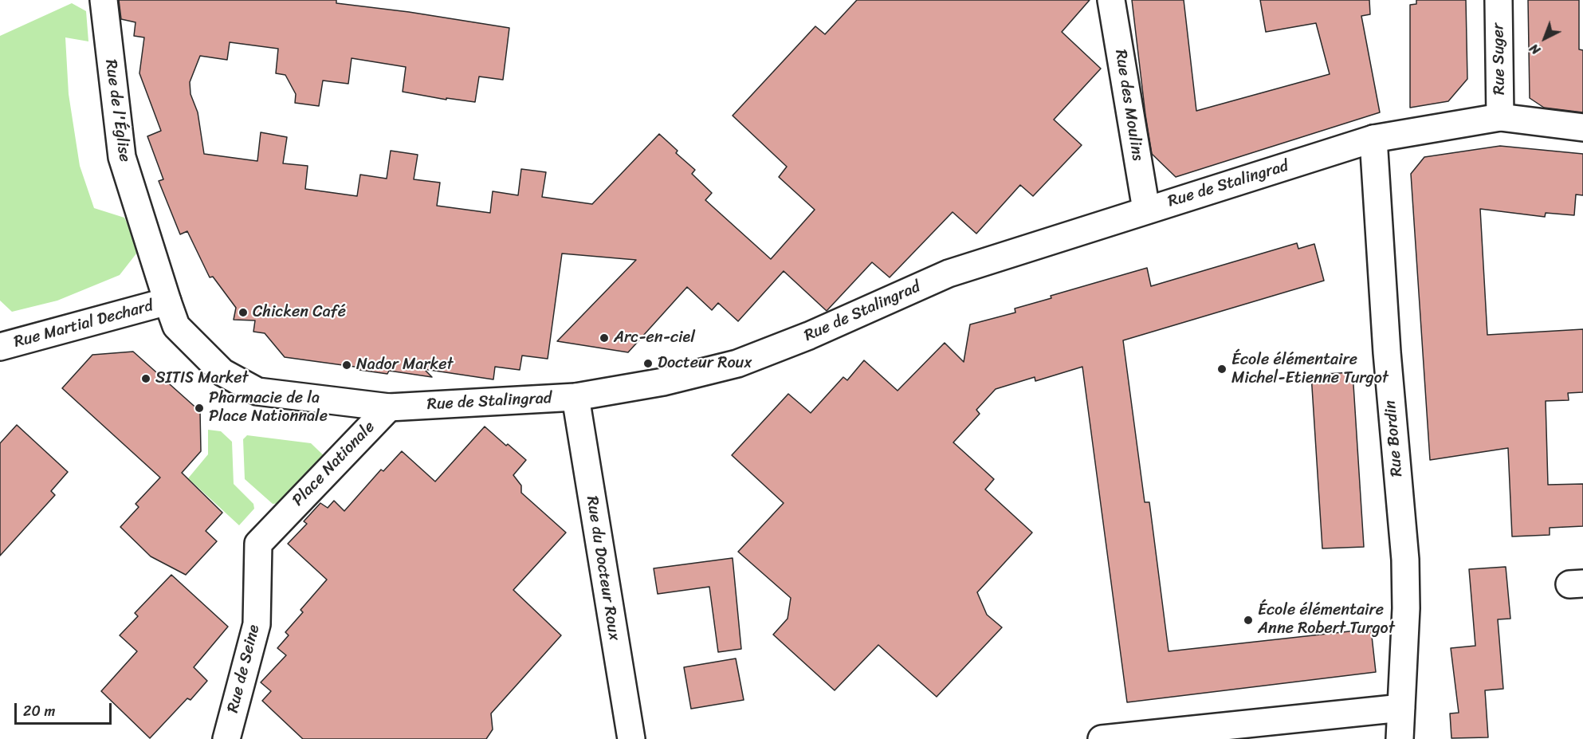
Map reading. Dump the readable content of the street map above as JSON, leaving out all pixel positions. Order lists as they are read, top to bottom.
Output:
{
  "streets": {
    "street": [
      "Rue Suger",
      "Rue des Moulins",
      "Rue de l'Église",
      "Rue de Stalingrad",
      "Rue Martial Dechard",
      "Rue Bordin",
      "Place Nationale",
      "Rue du Docteur Roux",
      "Rue de Seine"
    ]
  },
  "crossings": [
    ["Rue Suger", "Rue de Stalingrad"],
    ["Rue des Moulins", "Rue de Stalingrad"],
    ["Rue de l'Église", "Rue de Stalingrad"],
    ["Rue de l'Église", "Rue Martial Dechard"],
    ["Rue de Stalingrad", "Rue Martial Dechard"],
    ["Rue de Stalingrad", "Rue Bordin"],
    ["Rue de Stalingrad", "Place Nationale"],
    ["Rue de Stalingrad", "Rue du Docteur Roux"],
    ["Place Nationale", "Rue de Seine"]
  ],
  "places": [
    "Chicken Café",
    "Arc-en-ciel",
    "Docteur Roux",
    "Nador Market",
    "École élémentaire Michel-Etienne Turgot",
    "SITIS Market",
    "Pharmacie de la Place Nationnale",
    "École élémentaire Anne Robert Turgot"
  ],
  "scale_bar": "20 m",
  "north": "bottom left"
}
